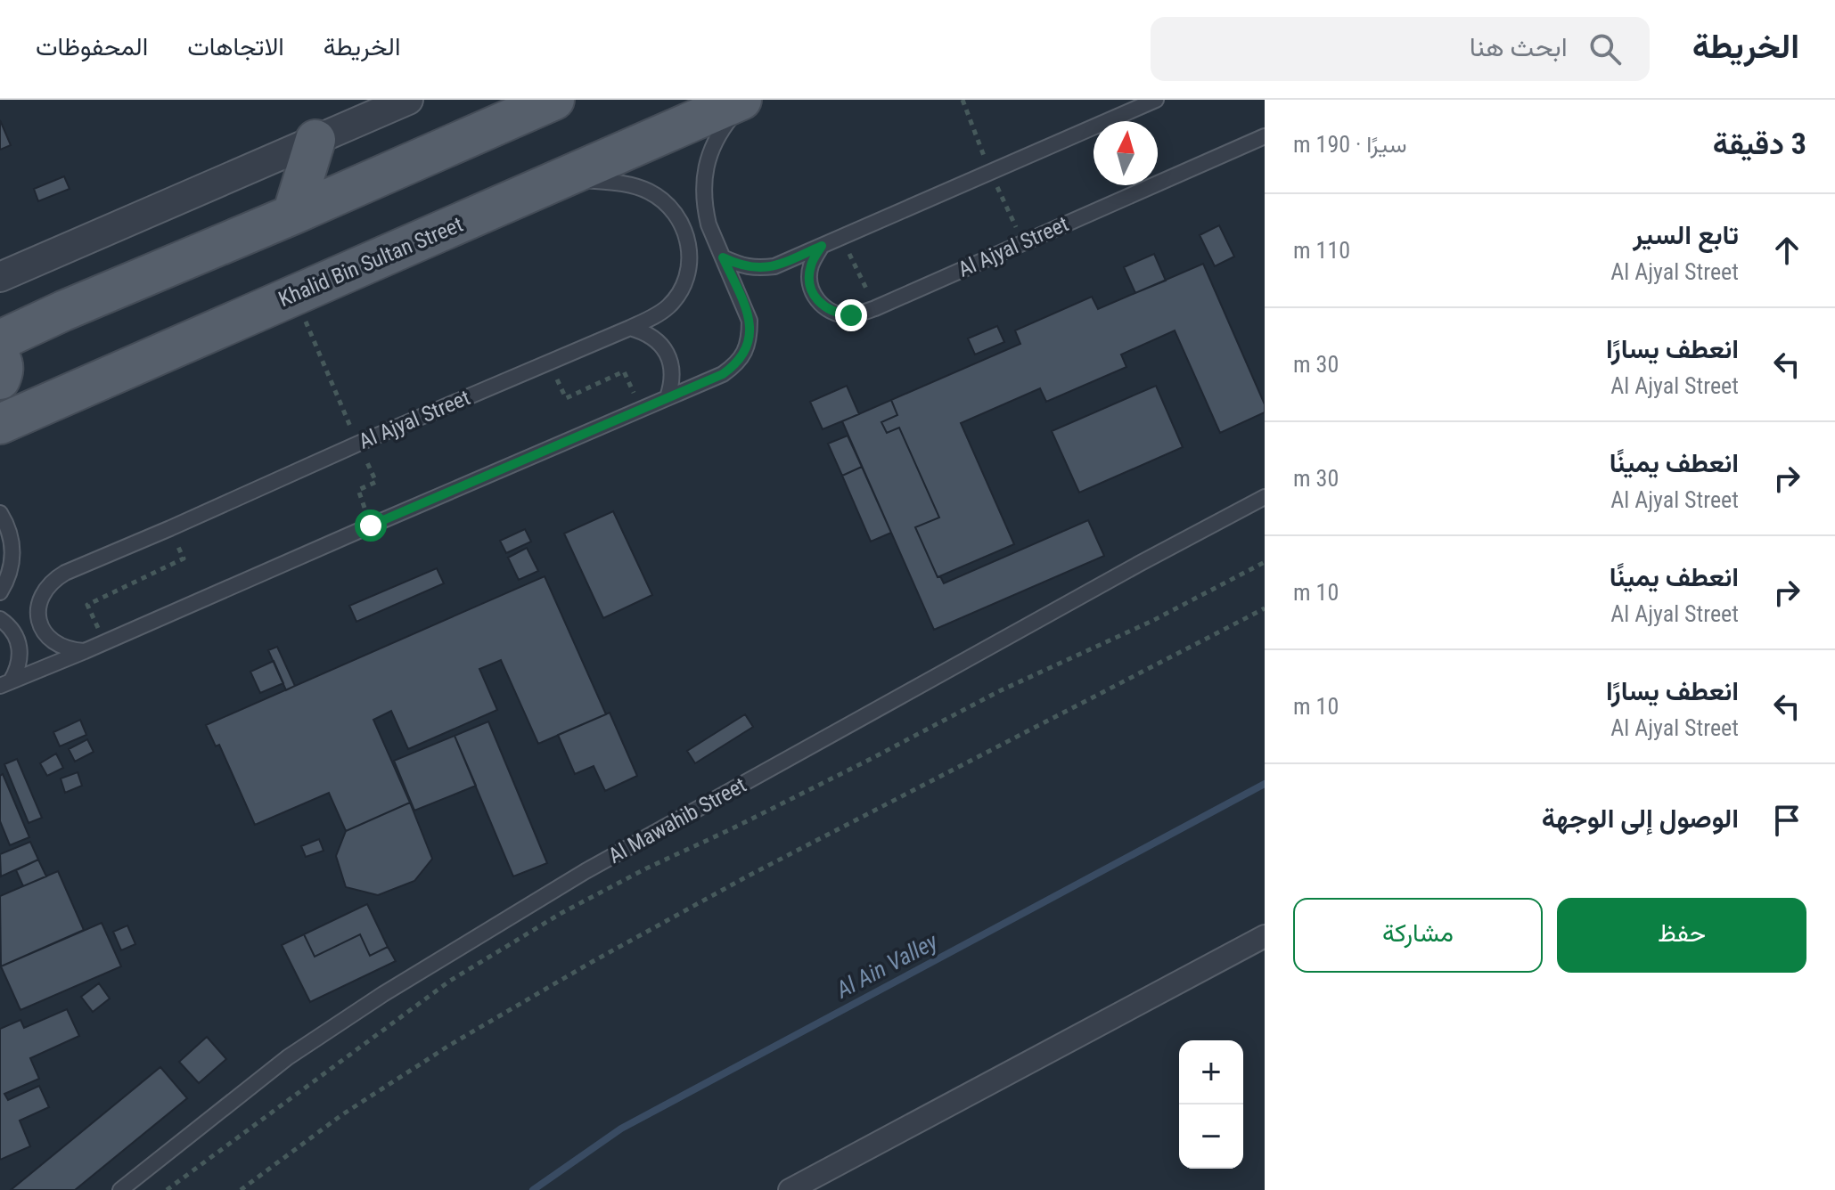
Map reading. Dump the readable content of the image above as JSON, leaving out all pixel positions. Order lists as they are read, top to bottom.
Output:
{
  "streets": {
    "main road": ["Khalid Bin Sultan Street"],
    "lane": ["Al Ajyal Street", "Al Mawahib Street"]
  },
  "crossings": [
    ["Al Ajyal Street", "Khalid Bin Sultan Street"]
  ],
  "water": ["Al Ain Valley"],
  "north": "top",
  "page": {
    "header": "الخريطة",
    "search": "ابحث هنا",
    "nav": ["الخريطة", "الاتجاهات", "المحفوظات"],
    "heading": ["3 دقيقة", "سيرًا · 190 m"],
    "list": [
      ["تابع السير", "Al Ajyal Street", "110 m"],
      ["انعطف يسارًا", "Al Ajyal Street", "30 m"],
      ["انعطف يمينًا", "Al Ajyal Street", "30 m"],
      ["انعطف يمينًا", "Al Ajyal Street", "10 m"],
      ["انعطف يسارًا", "Al Ajyal Street", "10 m"],
      "الوصول إلى الوجهة"
    ],
    "buttons": ["حفظ", "مشاركة"],
    "map_buttons": ["+", "−"]
  }
}
